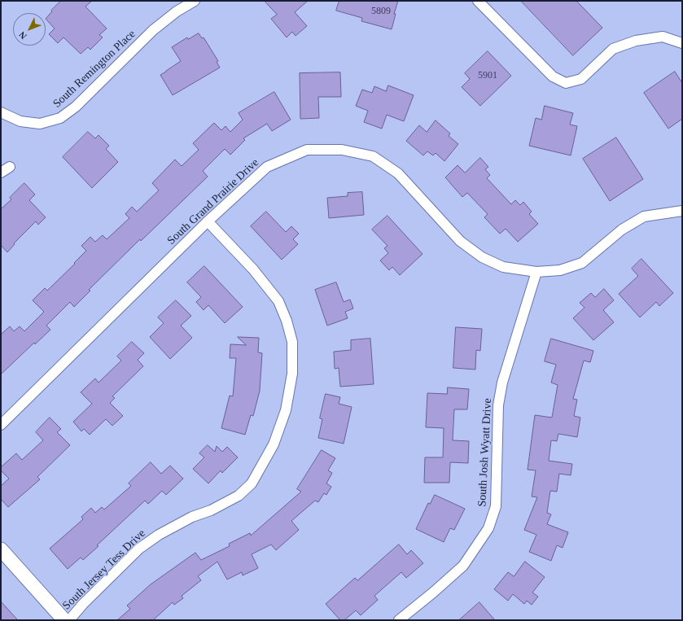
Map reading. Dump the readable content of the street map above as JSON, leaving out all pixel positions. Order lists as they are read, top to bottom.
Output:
{
  "streets": {
    "street": [
      "South Remington Place",
      "South Grand Prairie Drive",
      "South Josh Wyatt Drive",
      "South Jersey Tess Drive"
    ]
  },
  "crossings": [
    ["South Grand Prairie Drive", "South Josh Wyatt Drive"],
    ["South Grand Prairie Drive", "South Jersey Tess Drive"]
  ],
  "house_numbers": ["5809", "5901"],
  "north": "bottom left"
}
